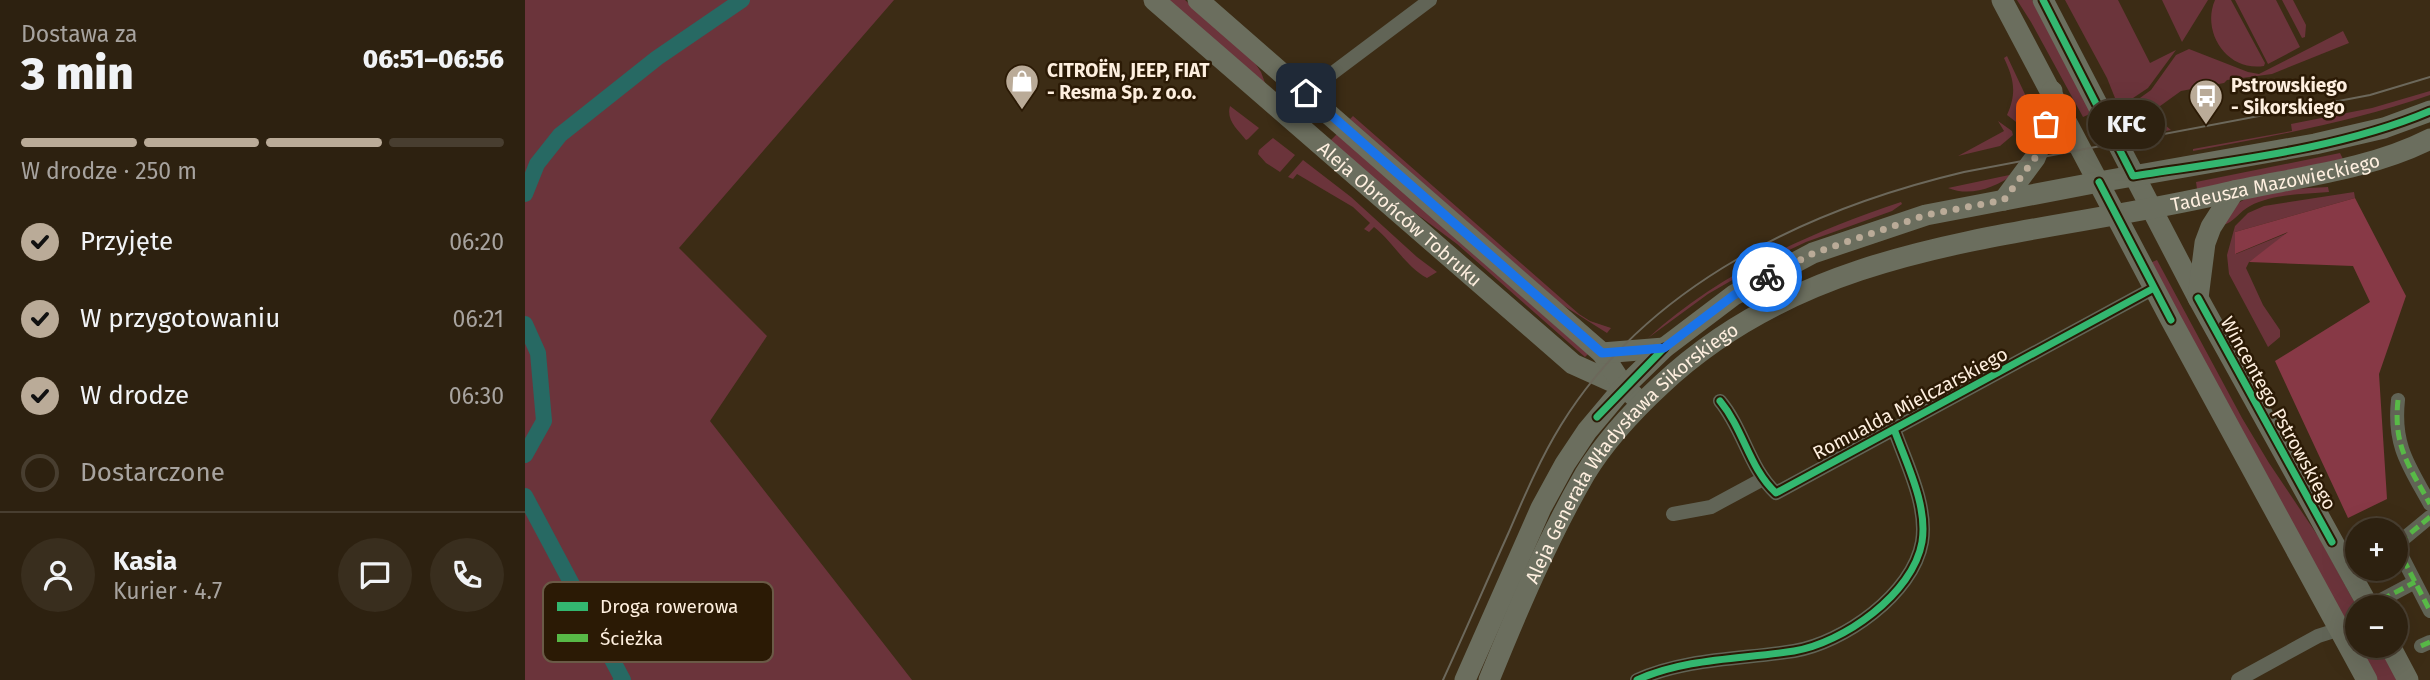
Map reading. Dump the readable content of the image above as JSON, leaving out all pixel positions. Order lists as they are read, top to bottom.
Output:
{
  "streets": {
    "main road": [
      "Tadeusza Mazowieckiego",
      "Aleja Obrońców Tobruku",
      "Wincentego Pstrowskiego",
      "Aleja Generała Władysława Sikorskiego"
    ],
    "street": ["Romualda Mielczarskiego"]
  },
  "crossings": [
    ["Tadeusza Mazowieckiego", "Wincentego Pstrowskiego"],
    ["Tadeusza Mazowieckiego", "Aleja Generała Władysława Sikorskiego"],
    ["Aleja Obrońców Tobruku", "Aleja Generała Władysława Sikorskiego"],
    ["Wincentego Pstrowskiego", "Aleja Generała Władysława Sikorskiego"]
  ],
  "places": {
    "shop": ["CITROËN, JEEP, FIAT - Resma Sp. z o.o."],
    "other": ["KFC"],
    "bus stop": ["Pstrowskiego - Sikorskiego"]
  },
  "legend": ["Droga rowerowa", "Ścieżka"],
  "page": {
    "heading": ["3 min", "Dostawa za", "06:51–06:56"],
    "panel": ["Kasia", "Kurier · 4.7"],
    "bubble": "KFC",
    "bar": "W drodze · 250 m",
    "list": [
      ["Przyjęte", "06:20"],
      ["W przygotowaniu", "06:21"],
      ["W drodze", "06:30"],
      "Dostarczone"
    ],
    "map_buttons": ["+", "−"]
  }
}
